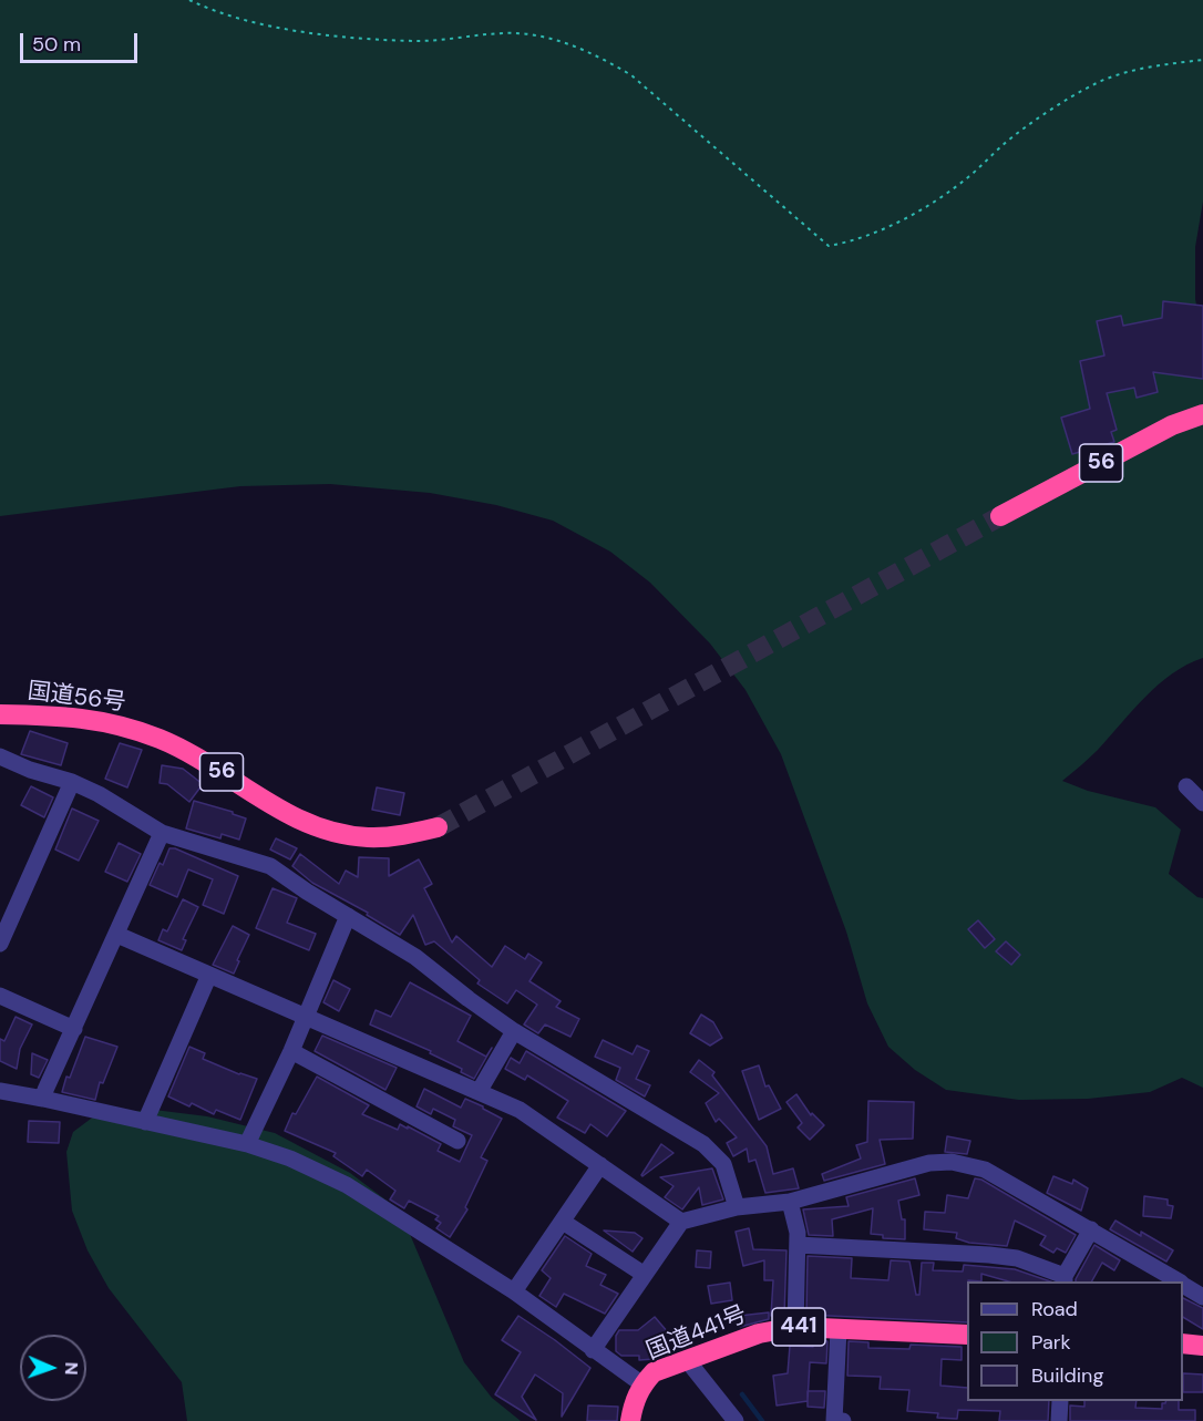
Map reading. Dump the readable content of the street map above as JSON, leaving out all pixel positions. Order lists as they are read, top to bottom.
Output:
{
  "streets": {
    "highway": [
      "56",
      "国道56号",
      "441",
      "国道441号"
    ]
  },
  "legend": ["Road", "Park", "Building"],
  "scale_bar": "50 m",
  "north": "right"
}
